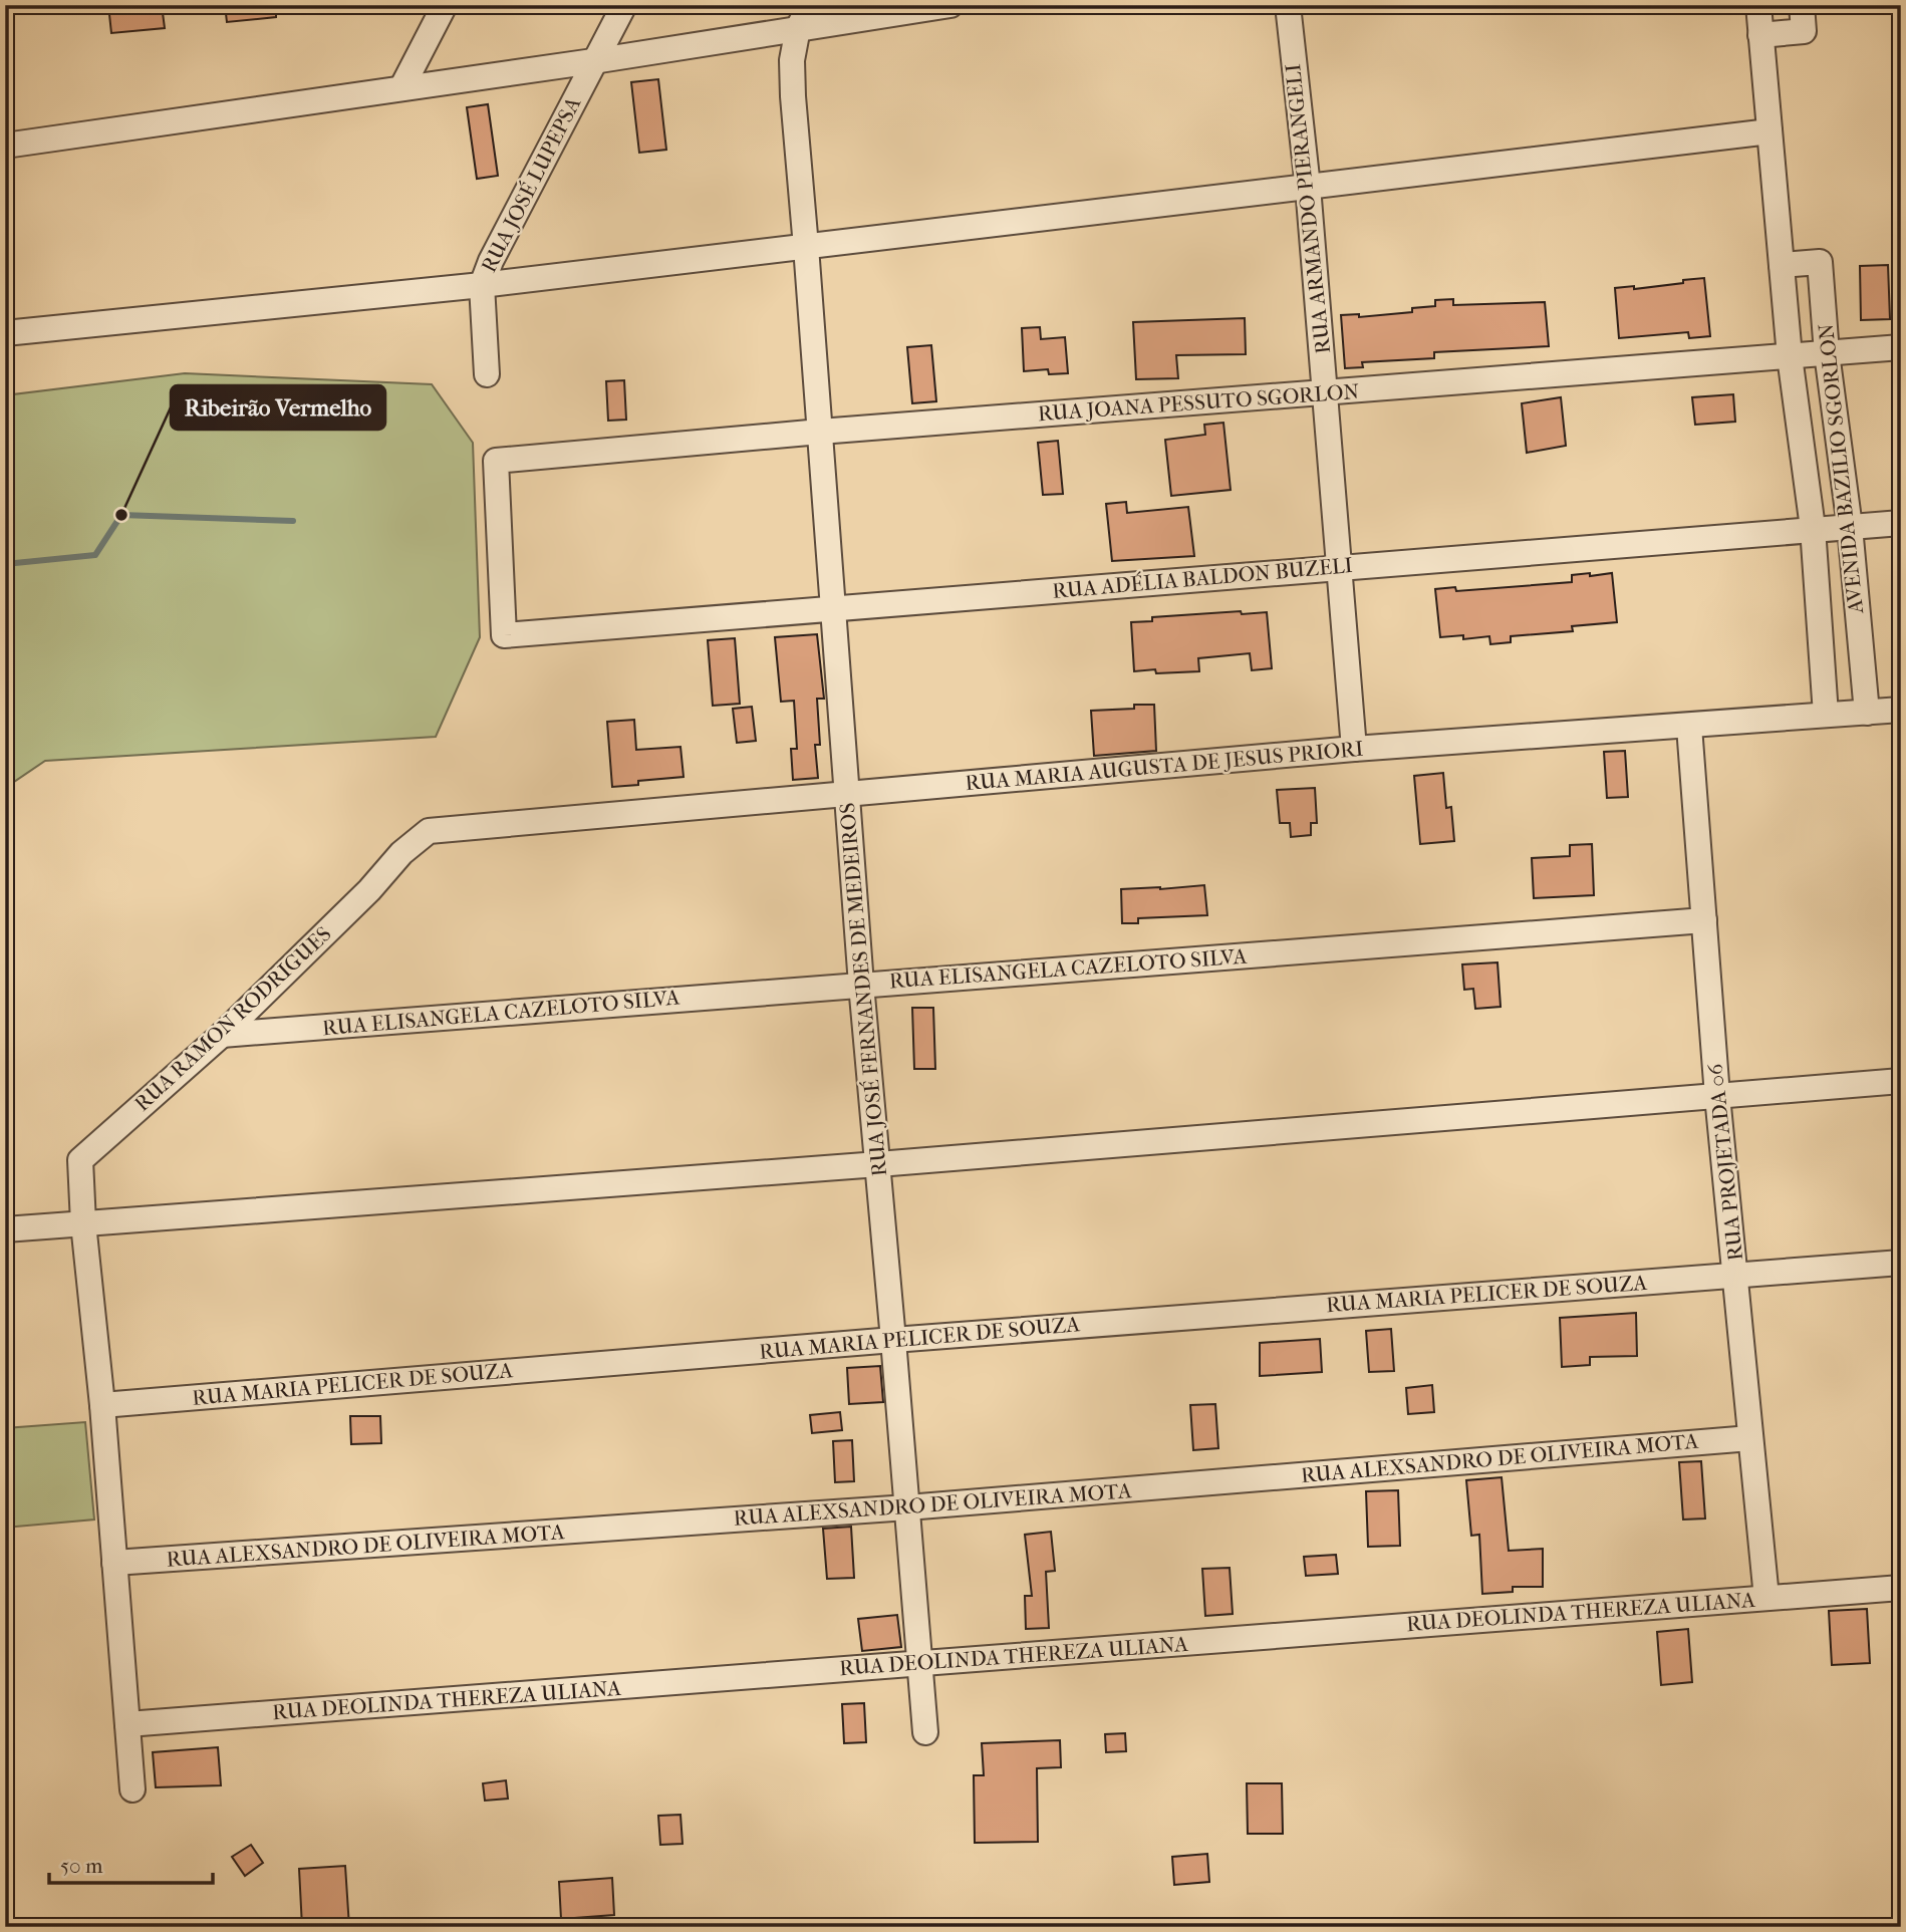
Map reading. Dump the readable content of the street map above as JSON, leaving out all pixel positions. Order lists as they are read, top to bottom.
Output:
{
  "streets": {
    "street": [
      "RUA JOSÉ LUPEPSA",
      "RUA ARMANDO PIERANGELI",
      "RUA JOANA PESSUTO SGORLON",
      "AVENIDA BAZILIO SGORLON",
      "RUA ADÉLIA BALDON BUZELI",
      "RUA MARIA AUGUSTA DE JESUS PRIORI",
      "RUA ELISANGELA CAZELOTO SILVA",
      "RUA JOSÉ FERNANDES DE MEDEIROS",
      "RUA RAMON RODRIGUES",
      "RUA PROJETADA 06",
      "RUA MARIA PELICER DE SOUZA",
      "RUA ALEXSANDRO DE OLIVEIRA MOTA",
      "RUA DEOLINDA THEREZA ULIANA"
    ]
  },
  "crossings": [
    ["RUA ARMANDO PIERANGELI", "RUA JOANA PESSUTO SGORLON"],
    ["RUA ARMANDO PIERANGELI", "RUA ADÉLIA BALDON BUZELI"],
    ["RUA ARMANDO PIERANGELI", "RUA MARIA AUGUSTA DE JESUS PRIORI"],
    ["RUA JOANA PESSUTO SGORLON", "AVENIDA BAZILIO SGORLON"],
    ["RUA JOANA PESSUTO SGORLON", "RUA ADÉLIA BALDON BUZELI"],
    ["RUA JOANA PESSUTO SGORLON", "RUA JOSÉ FERNANDES DE MEDEIROS"],
    ["AVENIDA BAZILIO SGORLON", "RUA ADÉLIA BALDON BUZELI"],
    ["AVENIDA BAZILIO SGORLON", "RUA MARIA AUGUSTA DE JESUS PRIORI"],
    ["RUA ADÉLIA BALDON BUZELI", "RUA JOSÉ FERNANDES DE MEDEIROS"],
    ["RUA MARIA AUGUSTA DE JESUS PRIORI", "RUA JOSÉ FERNANDES DE MEDEIROS"],
    ["RUA MARIA AUGUSTA DE JESUS PRIORI", "RUA RAMON RODRIGUES"],
    ["RUA MARIA AUGUSTA DE JESUS PRIORI", "RUA PROJETADA 06"],
    ["RUA ELISANGELA CAZELOTO SILVA", "RUA JOSÉ FERNANDES DE MEDEIROS"],
    ["RUA ELISANGELA CAZELOTO SILVA", "RUA RAMON RODRIGUES"],
    ["RUA ELISANGELA CAZELOTO SILVA", "RUA PROJETADA 06"],
    ["RUA JOSÉ FERNANDES DE MEDEIROS", "RUA MARIA PELICER DE SOUZA"],
    ["RUA JOSÉ FERNANDES DE MEDEIROS", "RUA ALEXSANDRO DE OLIVEIRA MOTA"],
    ["RUA JOSÉ FERNANDES DE MEDEIROS", "RUA DEOLINDA THEREZA ULIANA"],
    ["RUA PROJETADA 06", "RUA MARIA PELICER DE SOUZA"],
    ["RUA PROJETADA 06", "RUA ALEXSANDRO DE OLIVEIRA MOTA"],
    ["RUA PROJETADA 06", "RUA DEOLINDA THEREZA ULIANA"]
  ],
  "places": ["Ribeirão Vermelho"],
  "scale_bar": "50 m"
}
